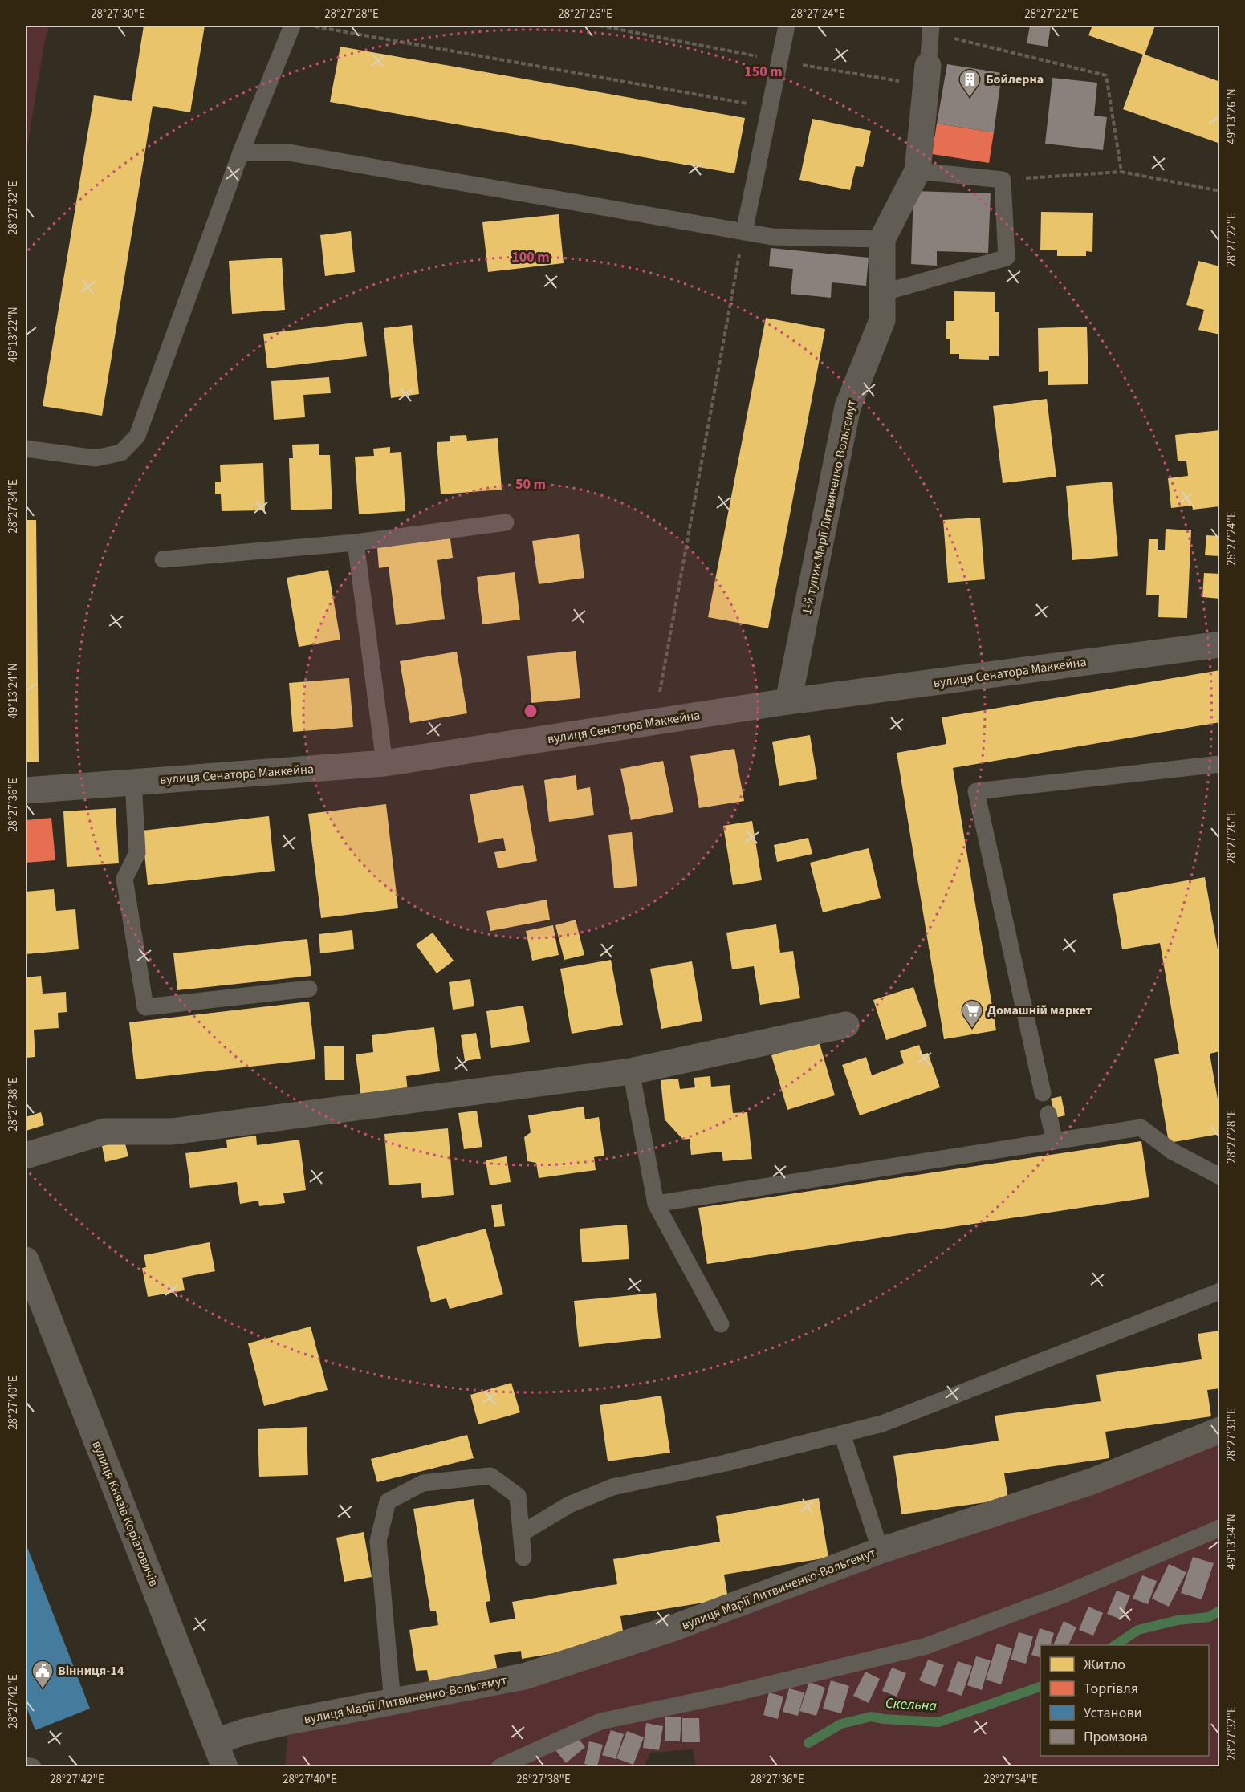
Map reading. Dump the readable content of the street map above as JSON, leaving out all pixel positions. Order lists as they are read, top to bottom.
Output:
{
  "streets": {
    "street": [
      "1-й тупик Марії Литвиненко-Вольгемут",
      "вулиця Сенатора Маккейна",
      "вулиця Князів Коріатовичів",
      "вулиця Марії Литвиненко-Вольгемут"
    ]
  },
  "crossings": [
    ["1-й тупик Марії Литвиненко-Вольгемут", "вулиця Сенатора Маккейна"],
    ["вулиця Князів Коріатовичів", "вулиця Марії Литвиненко-Вольгемут"]
  ],
  "water": ["Скельна"],
  "places": {
    "building": ["Бойлерна"],
    "supermarket": ["Домашній маркет"],
    "public building": ["Вінниця-14"]
  },
  "legend": [
    "Житло",
    "Торгівля",
    "Установи",
    "Промзона"
  ],
  "coordinates": [
    "28°27'30\"E",
    "28°27'28\"E",
    "28°27'26\"E",
    "28°27'24\"E",
    "28°27'22\"E",
    "49°13'26\"N",
    "28°27'32\"E",
    "49°13'22\"N",
    "28°27'34\"E",
    "49°13'24\"N",
    "28°27'36\"E",
    "28°27'38\"E",
    "28°27'40\"E",
    "49°13'34\"N",
    "28°27'42\"E"
  ],
  "rings": ["150 m", "100 m", "50 m"]
}
